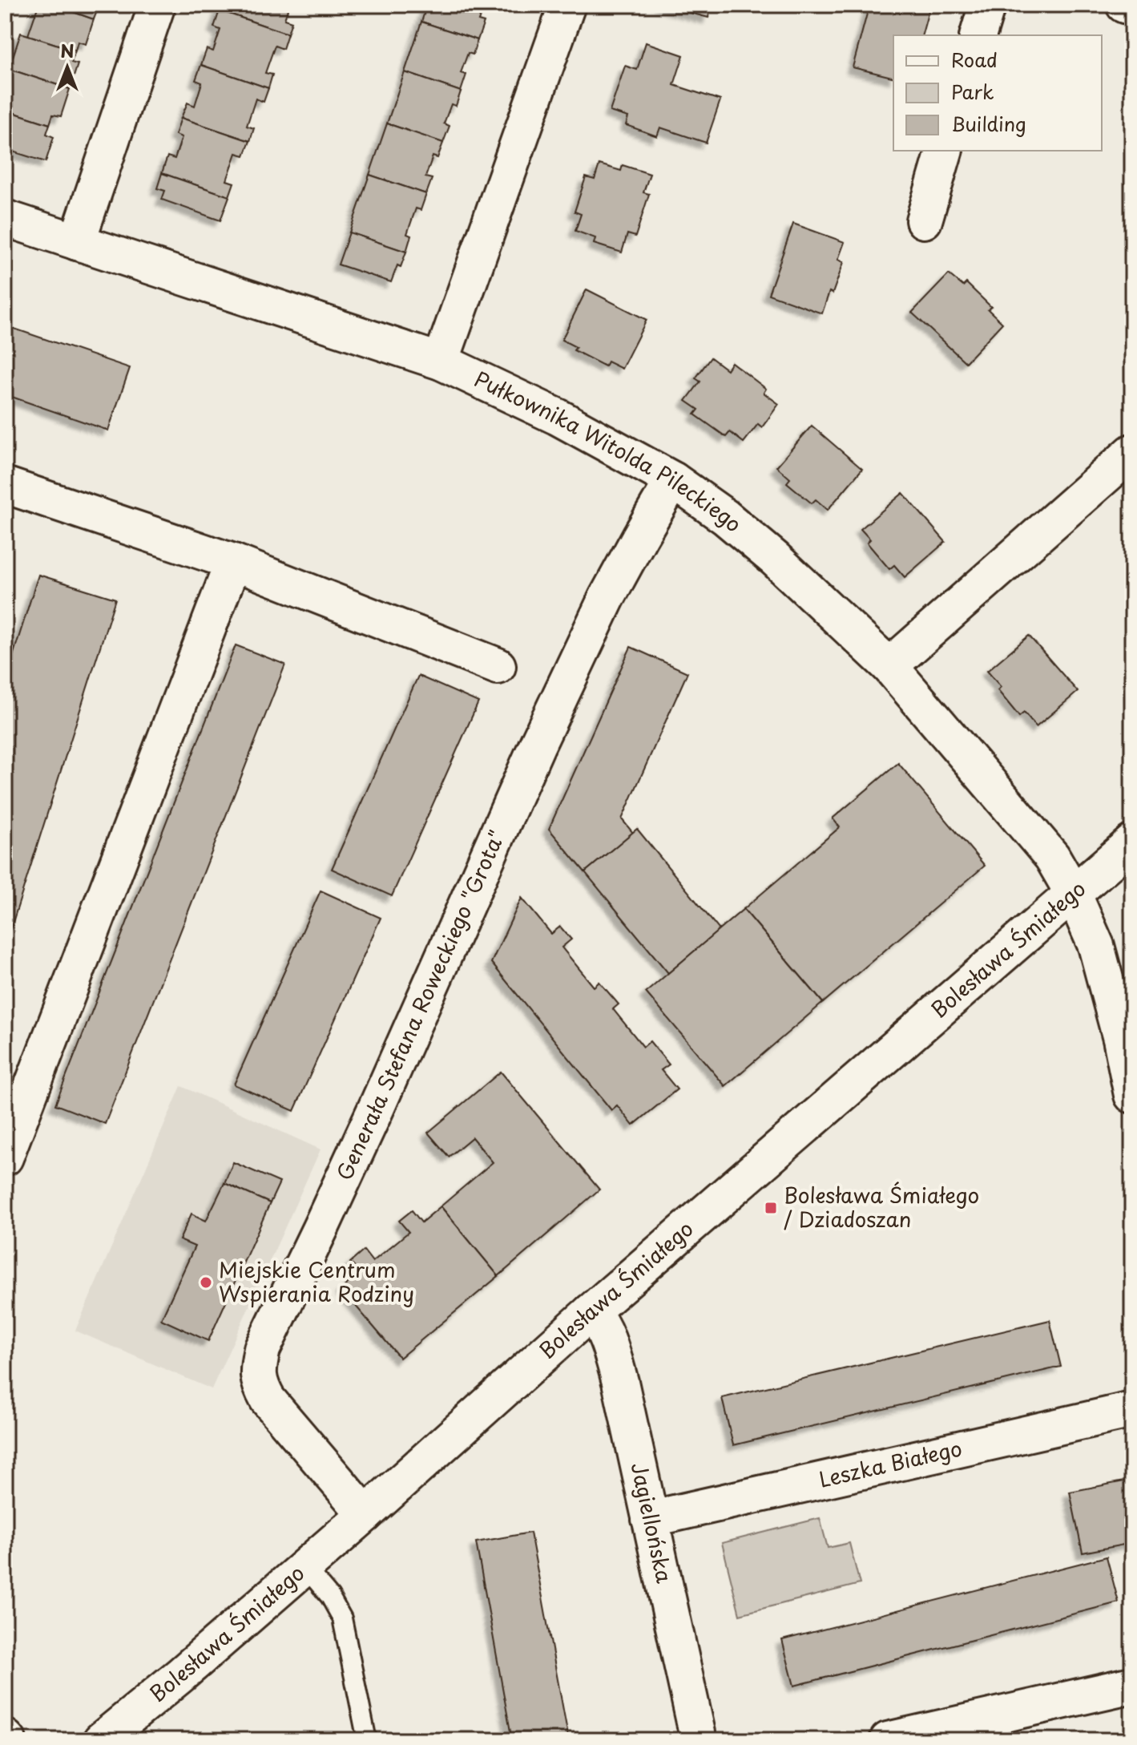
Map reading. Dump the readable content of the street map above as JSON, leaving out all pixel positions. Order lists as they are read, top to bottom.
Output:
{
  "streets": {
    "street": [
      "Pułkownika Witolda Pileckiego",
      "Bolesława Śmiałego",
      "Generała Stefana Roweckiego \"Grota\"",
      "Leszka Białego",
      "Jagiellońska"
    ]
  },
  "crossings": [
    ["Pułkownika Witolda Pileckiego", "Bolesława Śmiałego"],
    ["Pułkownika Witolda Pileckiego", "Generała Stefana Roweckiego \"Grota\""],
    ["Bolesława Śmiałego", "Generała Stefana Roweckiego \"Grota\""],
    ["Bolesława Śmiałego", "Jagiellońska"],
    ["Leszka Białego", "Jagiellońska"]
  ],
  "places": {
    "transit": ["Bolesława Śmiałego / Dziadoszan"],
    "other": ["Miejskie Centrum Wspierania Rodziny"]
  },
  "legend": ["Road", "Park", "Building"],
  "north": "top"
}
